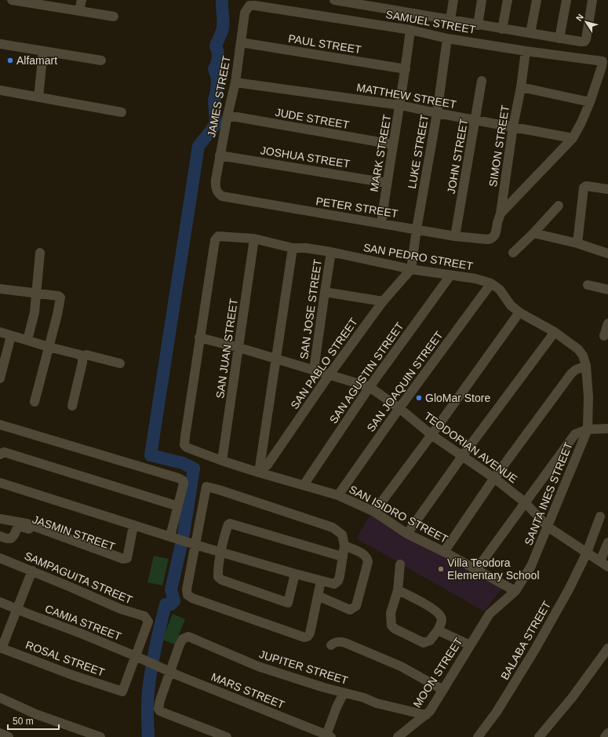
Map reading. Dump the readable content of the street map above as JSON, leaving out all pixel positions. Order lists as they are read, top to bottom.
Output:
{
  "streets": {
    "street": [
      "SAMUEL STREET",
      "PAUL STREET",
      "MATTHEW STREET",
      "JAMES STREET",
      "JUDE STREET",
      "SIMON STREET",
      "LUKE STREET",
      "MARK STREET",
      "JOHN STREET",
      "JOSHUA STREET",
      "PETER STREET",
      "SAN PEDRO STREET",
      "SAN JOSE STREET",
      "SAN JUAN STREET",
      "SAN PABLO STREET",
      "SAN AGUSTIN STREET",
      "SAN JOAQUIN STREET",
      "TEODORIAN AVENUE",
      "SANTA INES STREET",
      "SAN ISIDRO STREET",
      "JASMIN STREET",
      "SAMPAGUITA STREET",
      "CAMIA STREET",
      "BALABA STREET",
      "ROSAL STREET",
      "JUPITER STREET",
      "MOON STREET",
      "MARS STREET"
    ]
  },
  "crossings": [
    ["SAMUEL STREET", "JAMES STREET"],
    ["SAMUEL STREET", "SIMON STREET"],
    ["SAMUEL STREET", "LUKE STREET"],
    ["SAMUEL STREET", "MARK STREET"],
    ["PAUL STREET", "JAMES STREET"],
    ["PAUL STREET", "MARK STREET"],
    ["MATTHEW STREET", "JAMES STREET"],
    ["MATTHEW STREET", "SIMON STREET"],
    ["MATTHEW STREET", "LUKE STREET"],
    ["MATTHEW STREET", "MARK STREET"],
    ["MATTHEW STREET", "JOHN STREET"],
    ["JAMES STREET", "JUDE STREET"],
    ["JAMES STREET", "JOSHUA STREET"],
    ["JAMES STREET", "PETER STREET"],
    ["JUDE STREET", "MARK STREET"],
    ["SIMON STREET", "PETER STREET"],
    ["LUKE STREET", "PETER STREET"],
    ["LUKE STREET", "SAN PEDRO STREET"],
    ["LUKE STREET", "SAN PABLO STREET"],
    ["MARK STREET", "JOSHUA STREET"],
    ["MARK STREET", "PETER STREET"],
    ["JOHN STREET", "PETER STREET"],
    ["SAN PEDRO STREET", "SAN JOSE STREET"],
    ["SAN PEDRO STREET", "SAN JUAN STREET"],
    ["SAN PEDRO STREET", "SAN PABLO STREET"],
    ["SAN PEDRO STREET", "SAN AGUSTIN STREET"],
    ["SAN PEDRO STREET", "SAN JOAQUIN STREET"],
    ["SAN PEDRO STREET", "TEODORIAN AVENUE"],
    ["SAN PEDRO STREET", "SANTA INES STREET"],
    ["SAN PEDRO STREET", "SAN ISIDRO STREET"],
    ["SAN JOSE STREET", "TEODORIAN AVENUE"],
    ["SAN JUAN STREET", "TEODORIAN AVENUE"],
    ["SAN JUAN STREET", "SAN ISIDRO STREET"],
    ["SAN PABLO STREET", "TEODORIAN AVENUE"],
    ["SAN PABLO STREET", "SAN ISIDRO STREET"],
    ["SAN AGUSTIN STREET", "TEODORIAN AVENUE"],
    ["SAN AGUSTIN STREET", "SAN ISIDRO STREET"],
    ["SAN JOAQUIN STREET", "TEODORIAN AVENUE"],
    ["SAN JOAQUIN STREET", "SAN ISIDRO STREET"],
    ["TEODORIAN AVENUE", "SANTA INES STREET"],
    ["TEODORIAN AVENUE", "SAN ISIDRO STREET"],
    ["TEODORIAN AVENUE", "BALABA STREET"],
    ["SANTA INES STREET", "SAN ISIDRO STREET"],
    ["SANTA INES STREET", "MOON STREET"],
    ["SAMPAGUITA STREET", "CAMIA STREET"],
    ["SAMPAGUITA STREET", "ROSAL STREET"],
    ["CAMIA STREET", "ROSAL STREET"],
    ["CAMIA STREET", "MARS STREET"],
    ["JUPITER STREET", "MOON STREET"],
    ["JUPITER STREET", "MARS STREET"]
  ],
  "places": ["Alfamart", "GloMar Store", "Villa Teodora Elementary School"],
  "scale_bar": "50 m",
  "north": "top left"
}
